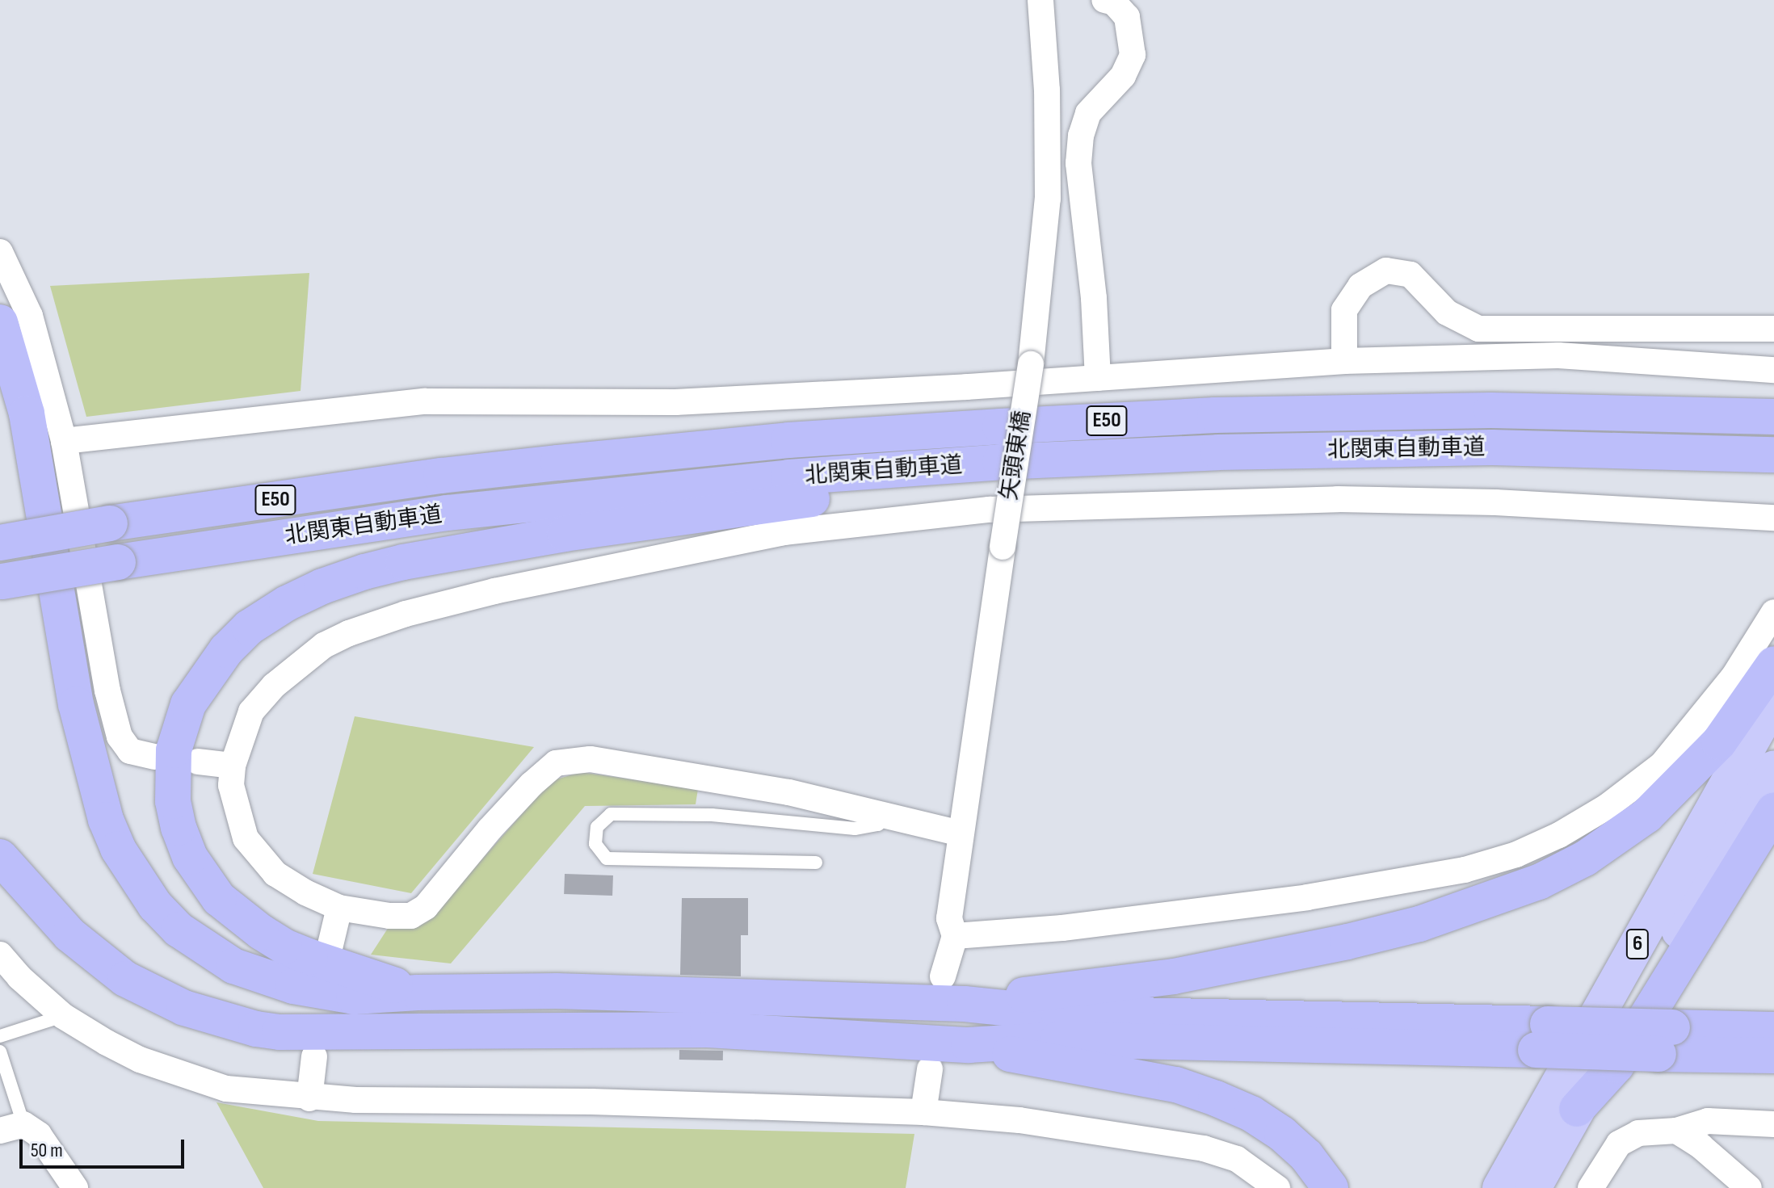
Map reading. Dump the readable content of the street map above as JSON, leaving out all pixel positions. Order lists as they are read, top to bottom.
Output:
{
  "streets": {
    "highway": ["E50", "北関東自動車道", "6"],
    "street": ["矢頭東橋"]
  },
  "scale_bar": "50 m"
}
